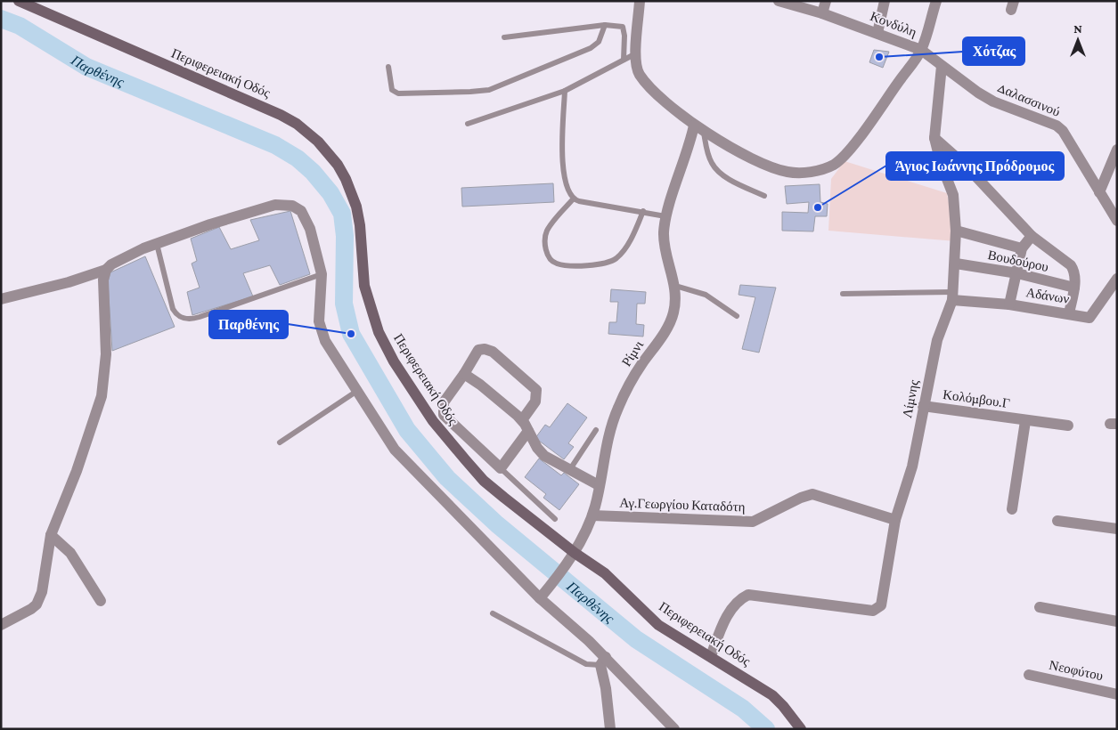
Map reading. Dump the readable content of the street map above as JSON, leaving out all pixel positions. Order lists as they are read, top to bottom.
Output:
{
  "streets": {
    "main road": ["Περιφερειακή Οδός"],
    "street": [
      "Κονδύλη",
      "Δαλασσινού",
      "Βουδούρου",
      "Αδάνων",
      "Ρίμνι",
      "Λίμνης",
      "Κολόμβου.Γ",
      "Αγ.Γεωργίου Καταδότη",
      "Νεοφύτου"
    ]
  },
  "crossings": [
    ["Κονδύλη", "Δαλασσινού"],
    ["Περιφερειακή Οδός", "Ρίμνι"],
    ["Περιφερειακή Οδός", "Λίμνης"],
    ["Δαλασσινού", "Λίμνης"],
    ["Βουδούρου", "Λίμνης"],
    ["Αδάνων", "Λίμνης"],
    ["Ρίμνι", "Αγ.Γεωργίου Καταδότη"],
    ["Λίμνης", "Κολόμβου.Γ"],
    ["Λίμνης", "Αγ.Γεωργίου Καταδότη"]
  ],
  "water": ["Παρθένης"],
  "places": ["Χότζας", "Άγιος Ιωάννης Πρόδρομος", "Παρθένης"],
  "north": "top"
}
